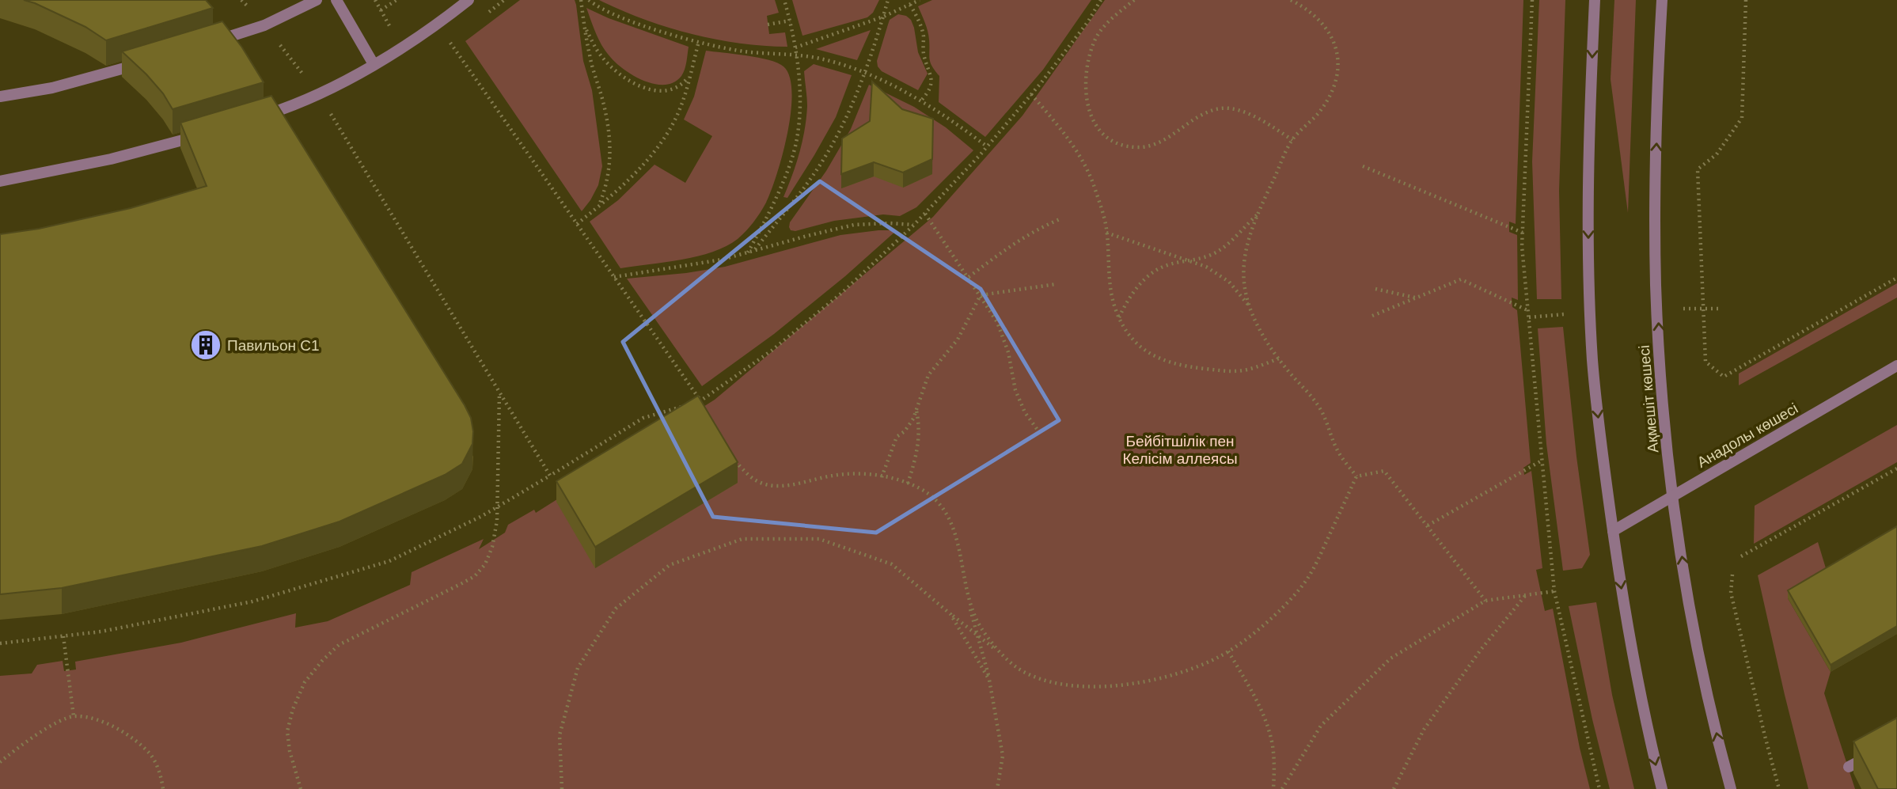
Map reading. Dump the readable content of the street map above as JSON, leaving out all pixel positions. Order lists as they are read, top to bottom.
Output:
{
  "streets": {
    "street": ["Ақмешіт көшесі", "Анадолы көшесі"]
  },
  "crossings": [
    ["Ақмешіт көшесі", "Анадолы көшесі"]
  ],
  "parks": ["Бейбітшілік пен Келісім аллеясы"],
  "places": {
    "building": ["Павильон С1"]
  }
}
